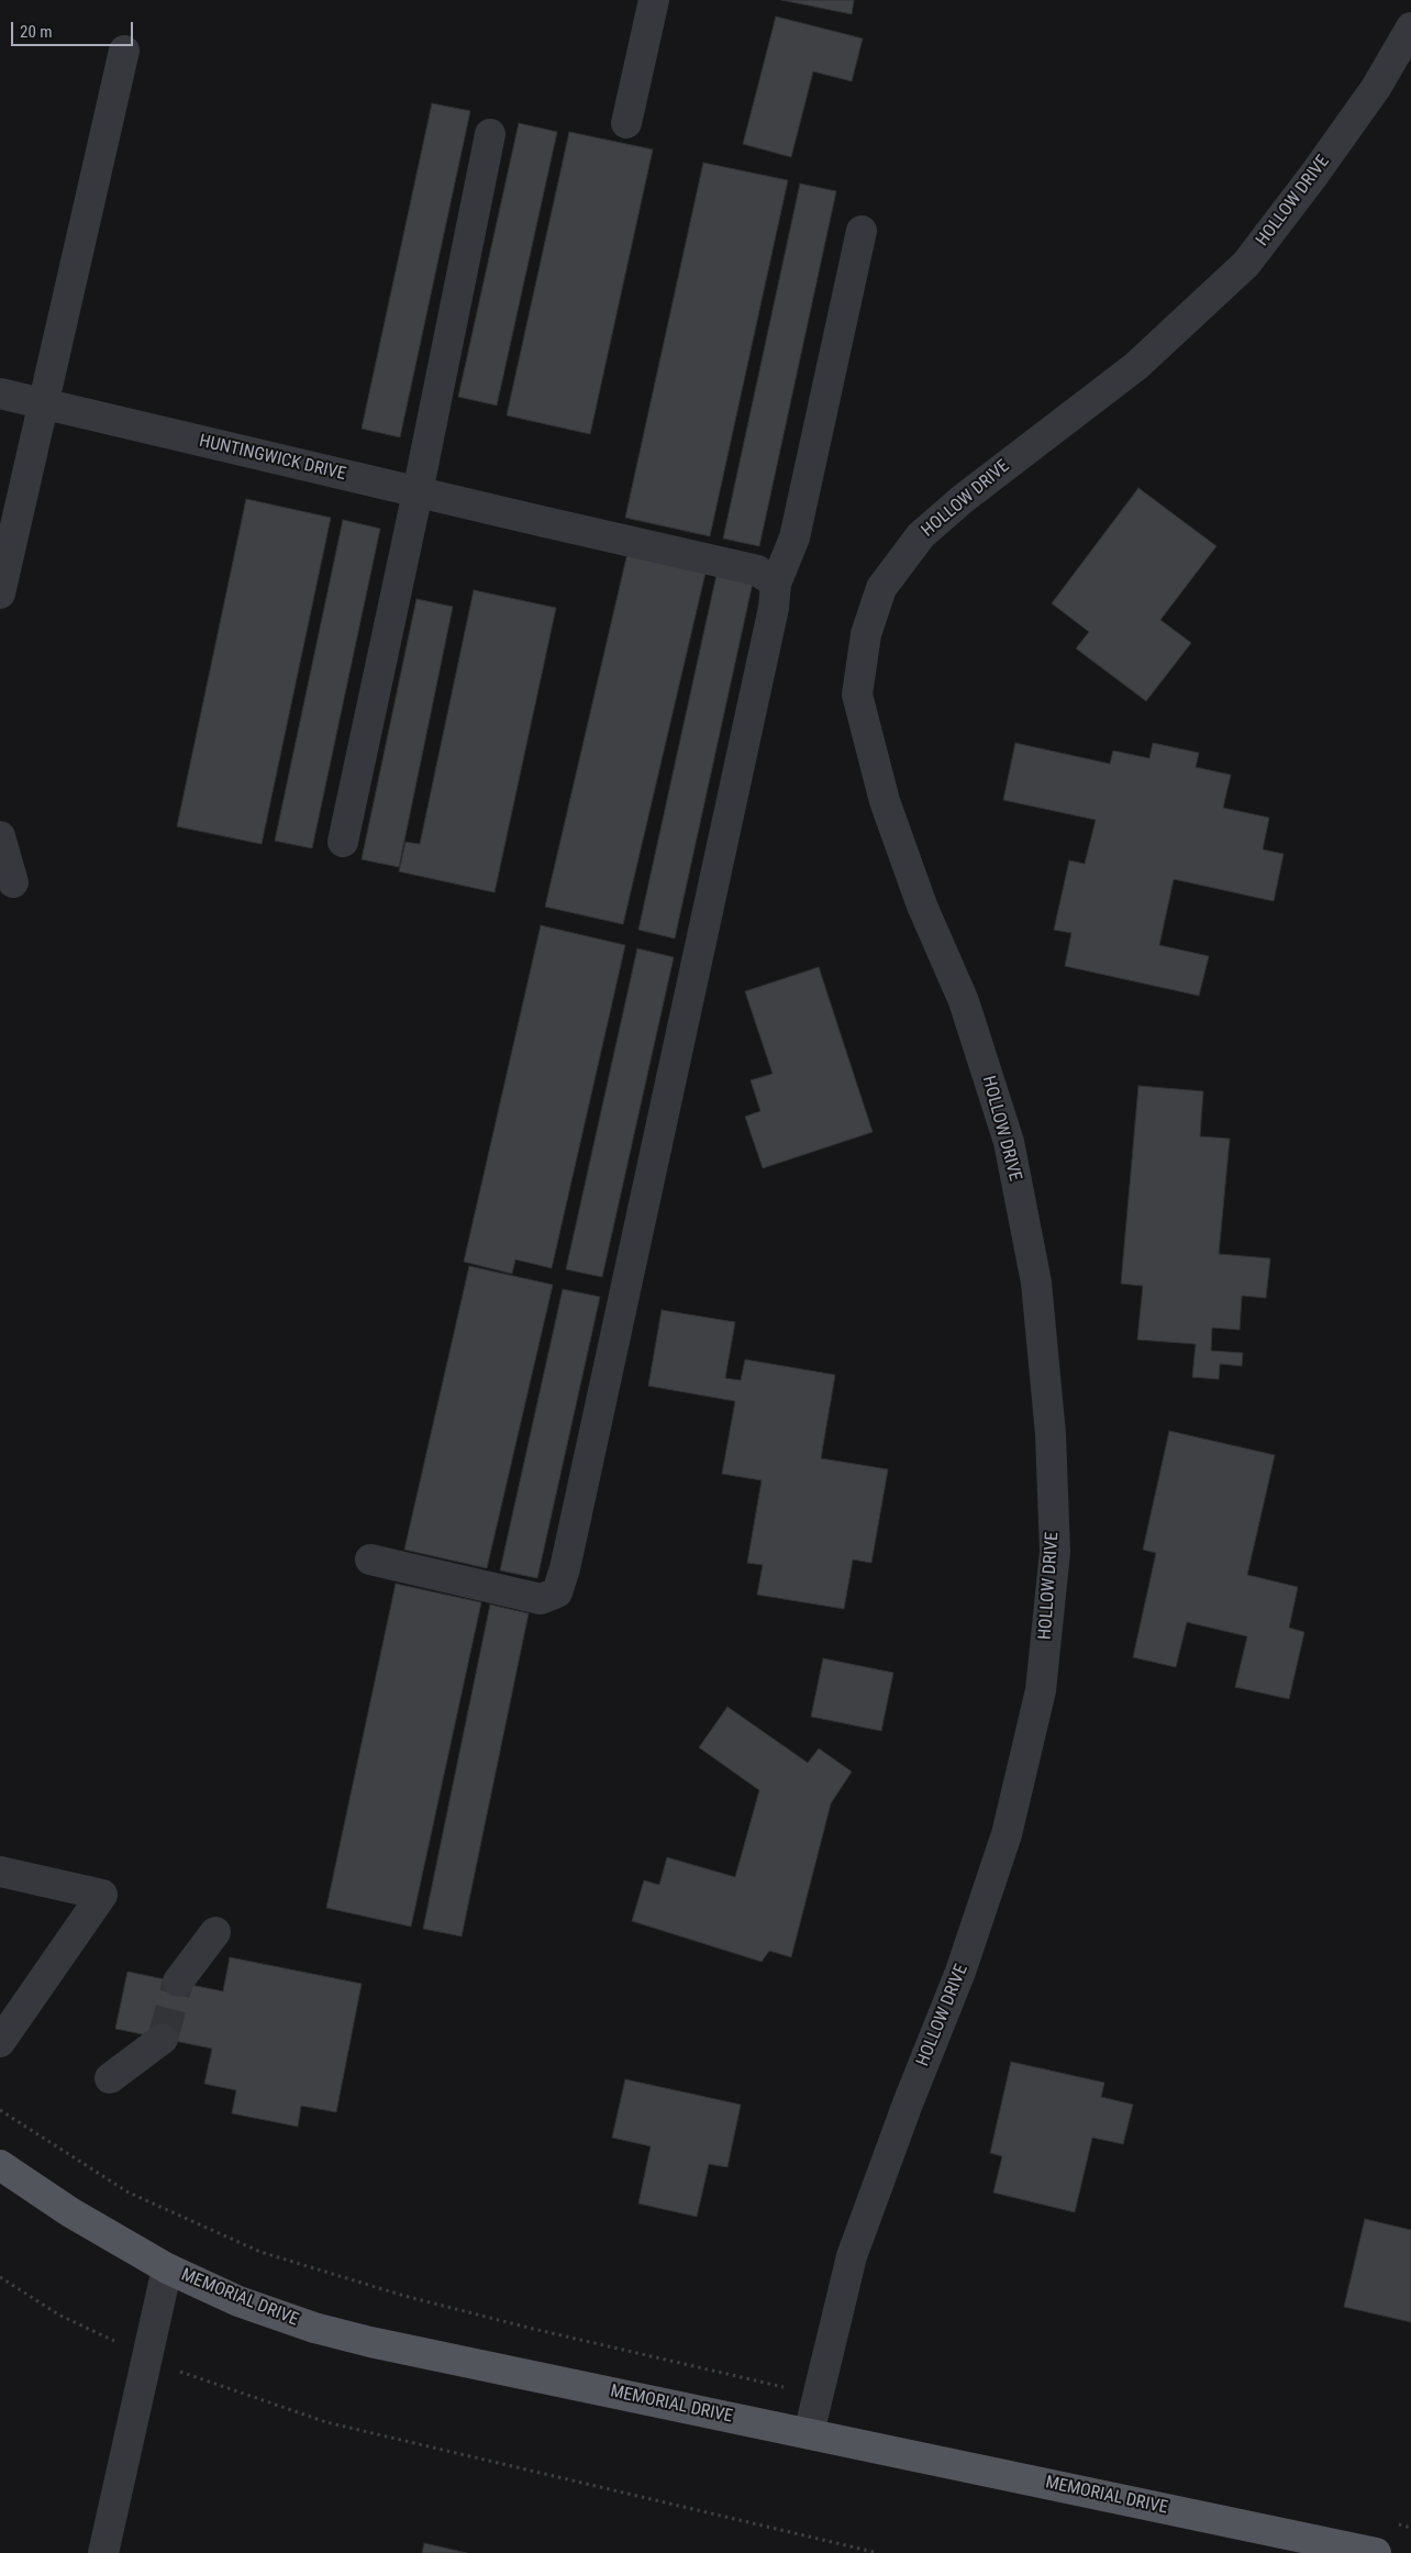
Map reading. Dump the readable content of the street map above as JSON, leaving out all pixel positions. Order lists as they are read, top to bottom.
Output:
{
  "streets": {
    "main road": ["MEMORIAL DRIVE"],
    "street": ["HOLLOW DRIVE", "HUNTINGWICK DRIVE"]
  },
  "crossings": [
    ["HOLLOW DRIVE", "MEMORIAL DRIVE"]
  ],
  "scale_bar": "20 m"
}
